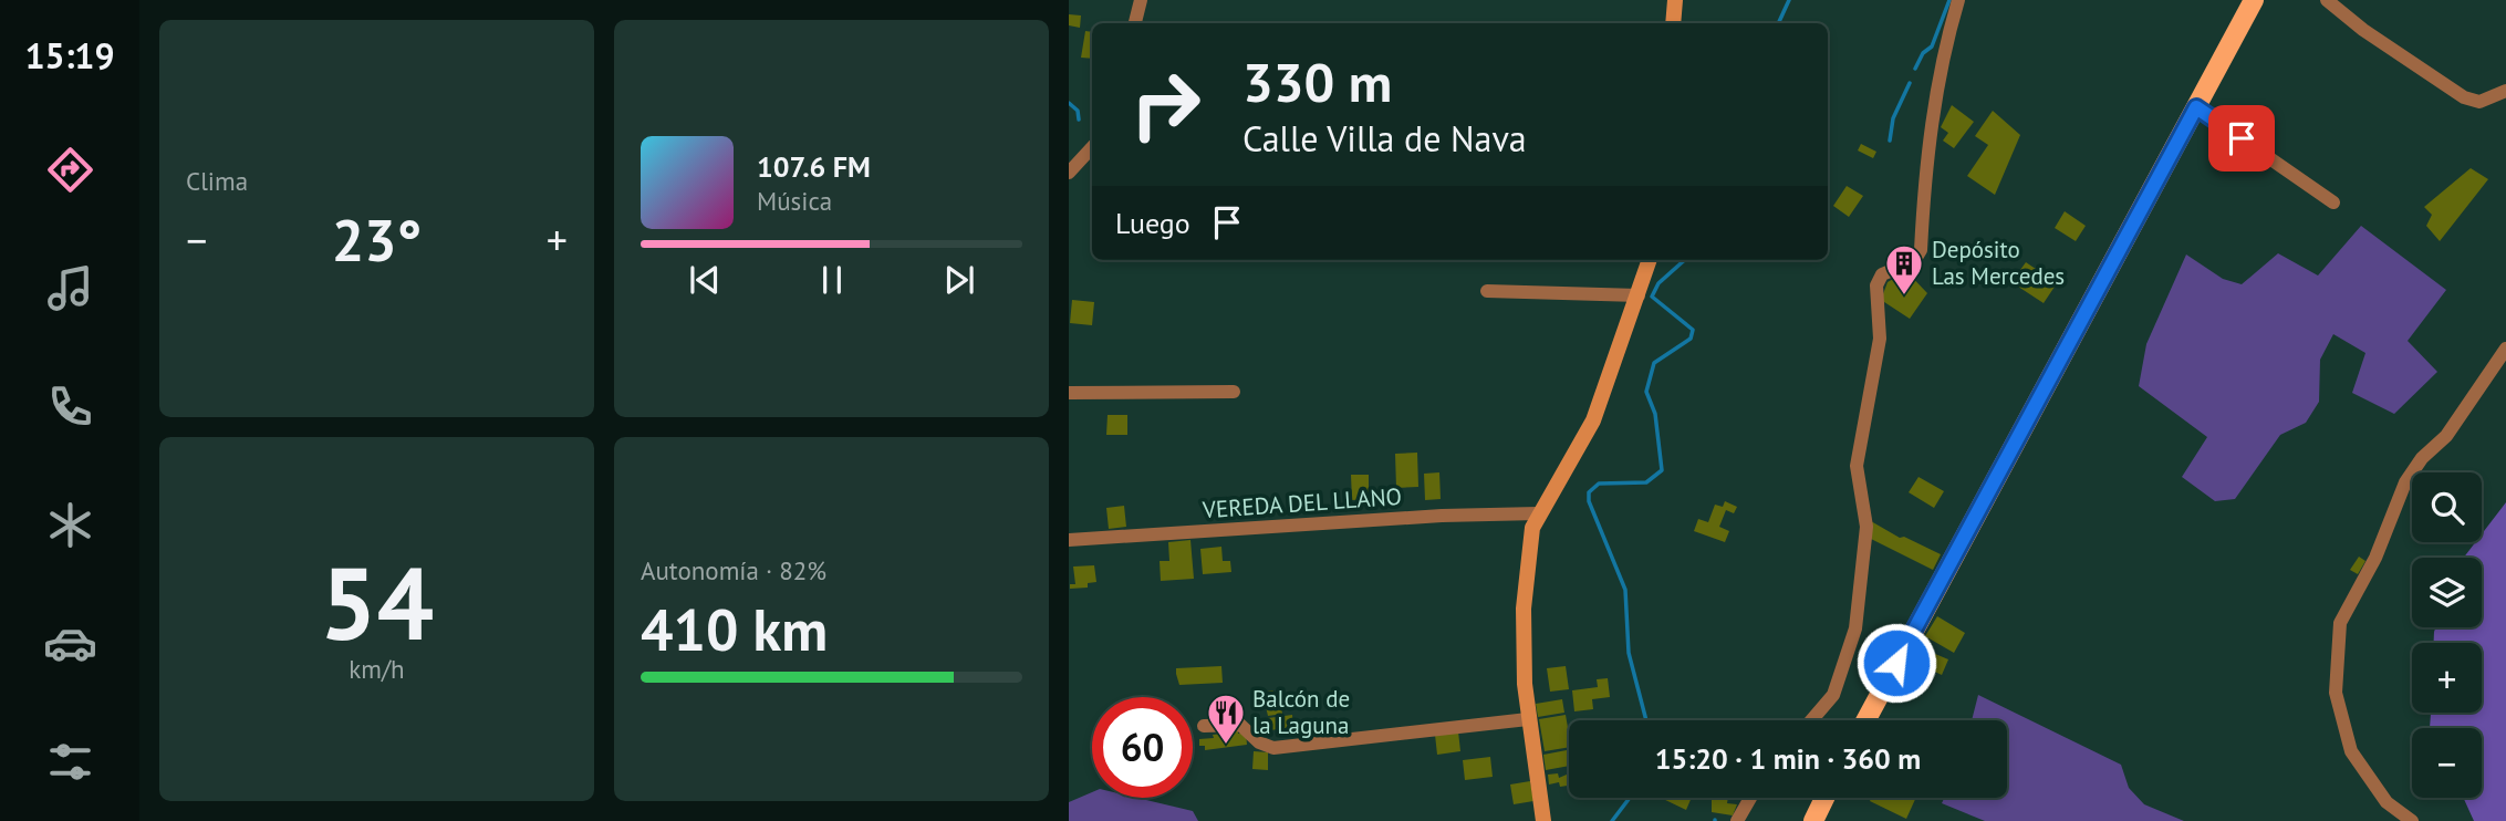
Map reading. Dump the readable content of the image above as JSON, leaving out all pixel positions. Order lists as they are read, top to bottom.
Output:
{
  "streets": {
    "street": ["VEREDA DEL LLANO"]
  },
  "places": {
    "building": ["Depósito Las Mercedes"],
    "restaurant": ["Balcón de la Laguna"]
  },
  "page": {
    "tabs": "15:19",
    "tile": [
      "Clima",
      ["54", "km/h"],
      ["Autonomía · 82%", "410 km"]
    ],
    "turn": ["330 m", "Calle Villa de Nava"],
    "song": ["107.6 FM", "Música"],
    "then": "Luego",
    "heat": ["−", "23°", "+"],
    "map_buttons": ["+", "−"],
    "limit": "60",
    "trip": "15:20 · 1 min · 360 m"
  }
}
